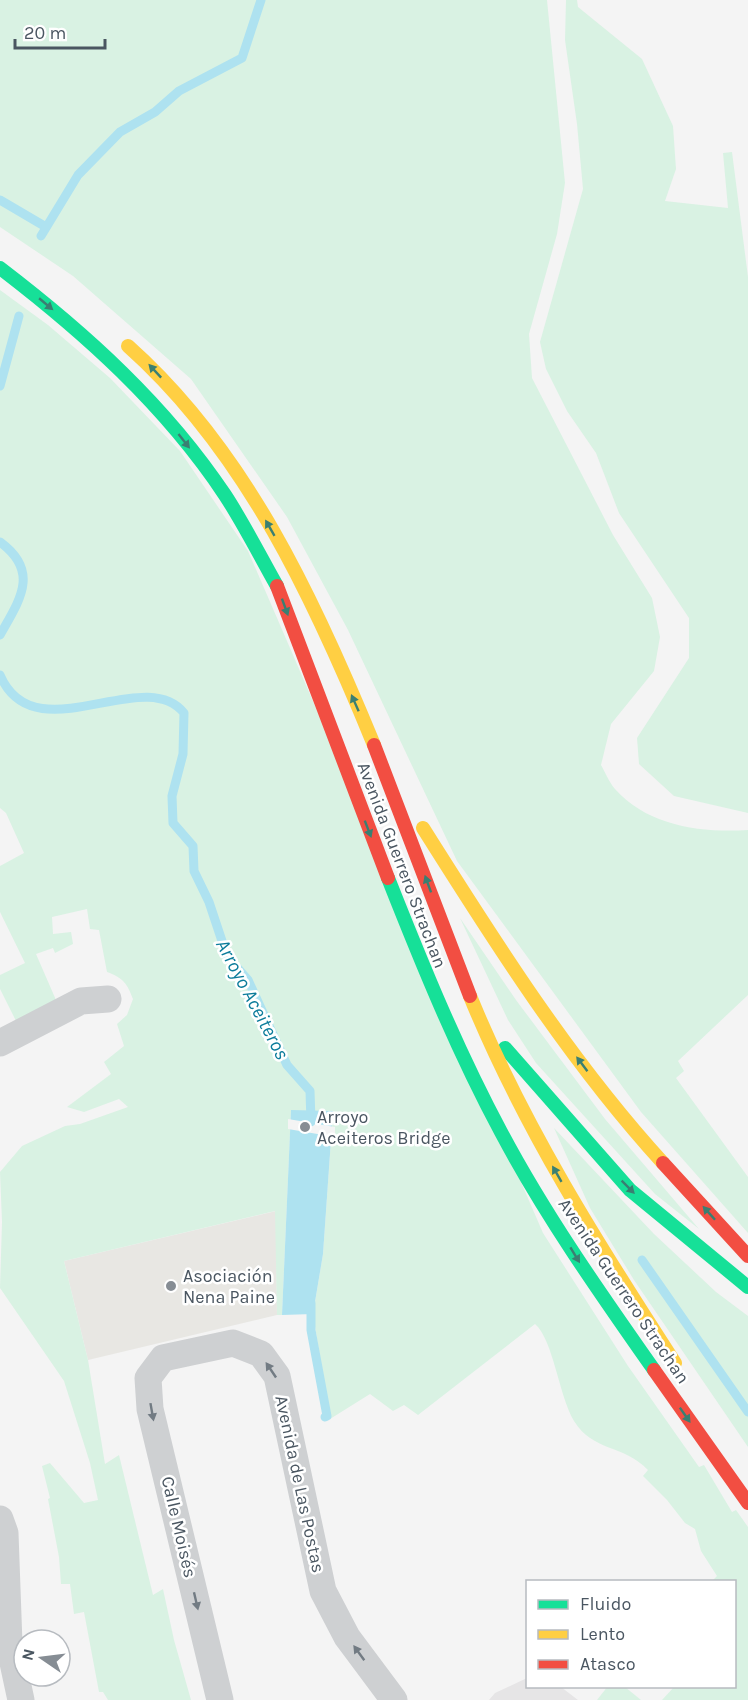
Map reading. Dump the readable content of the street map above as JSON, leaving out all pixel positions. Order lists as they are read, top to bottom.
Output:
{
  "streets": {
    "main road": ["Avenida Guerrero Strachan"],
    "street": ["Avenida de Las Postas", "Calle Moisés"]
  },
  "crossings": [
    ["Avenida de Las Postas", "Calle Moisés"]
  ],
  "one_way": ["Avenida de Las Postas"],
  "water": ["Arroyo Aceiteros"],
  "places": ["Arroyo Aceiteros Bridge", "Asociación Nena Paine"],
  "legend": ["Fluido", "Lento", "Atasco"],
  "scale_bar": "20 m",
  "north": "left"
}
